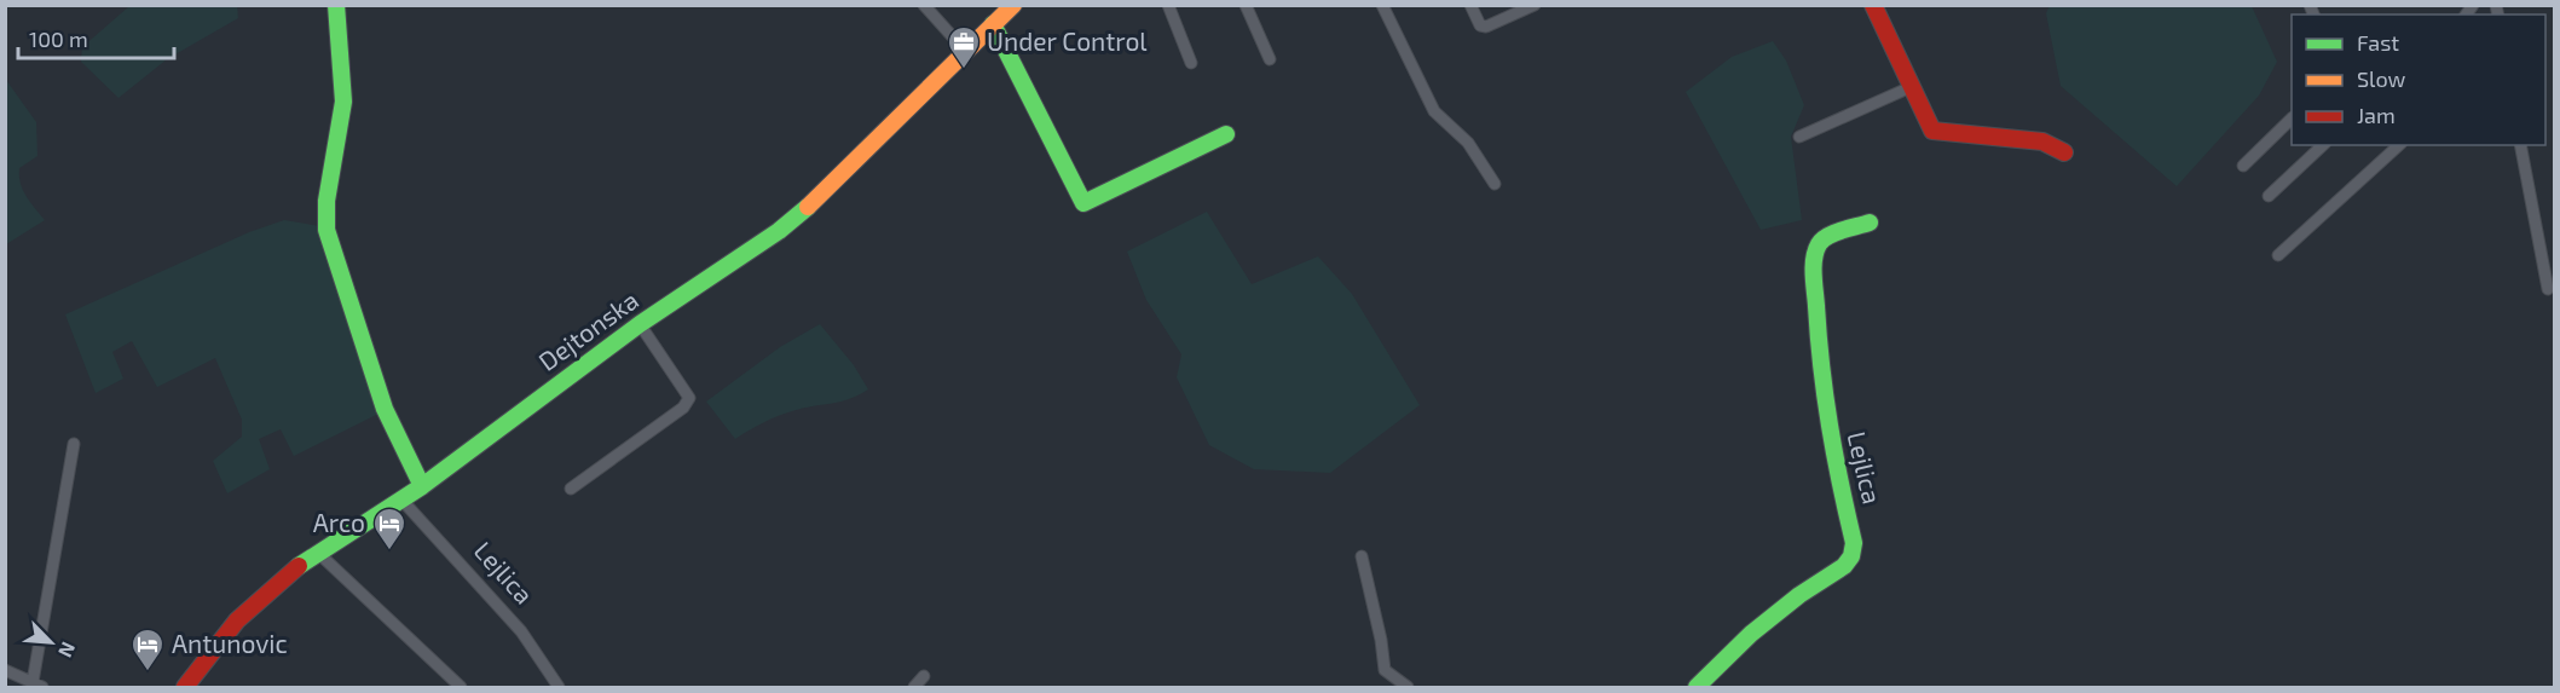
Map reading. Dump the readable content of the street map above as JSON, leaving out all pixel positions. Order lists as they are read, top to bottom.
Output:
{
  "streets": {
    "street": ["Dejtonska", "Lejlica"]
  },
  "crossings": [
    ["Dejtonska", "Lejlica"]
  ],
  "places": {
    "office": ["Under Control"],
    "hotel": ["Arco", "Antunovic"]
  },
  "legend": ["Fast", "Slow", "Jam"],
  "scale_bar": "100 m",
  "north": "bottom right"
}
